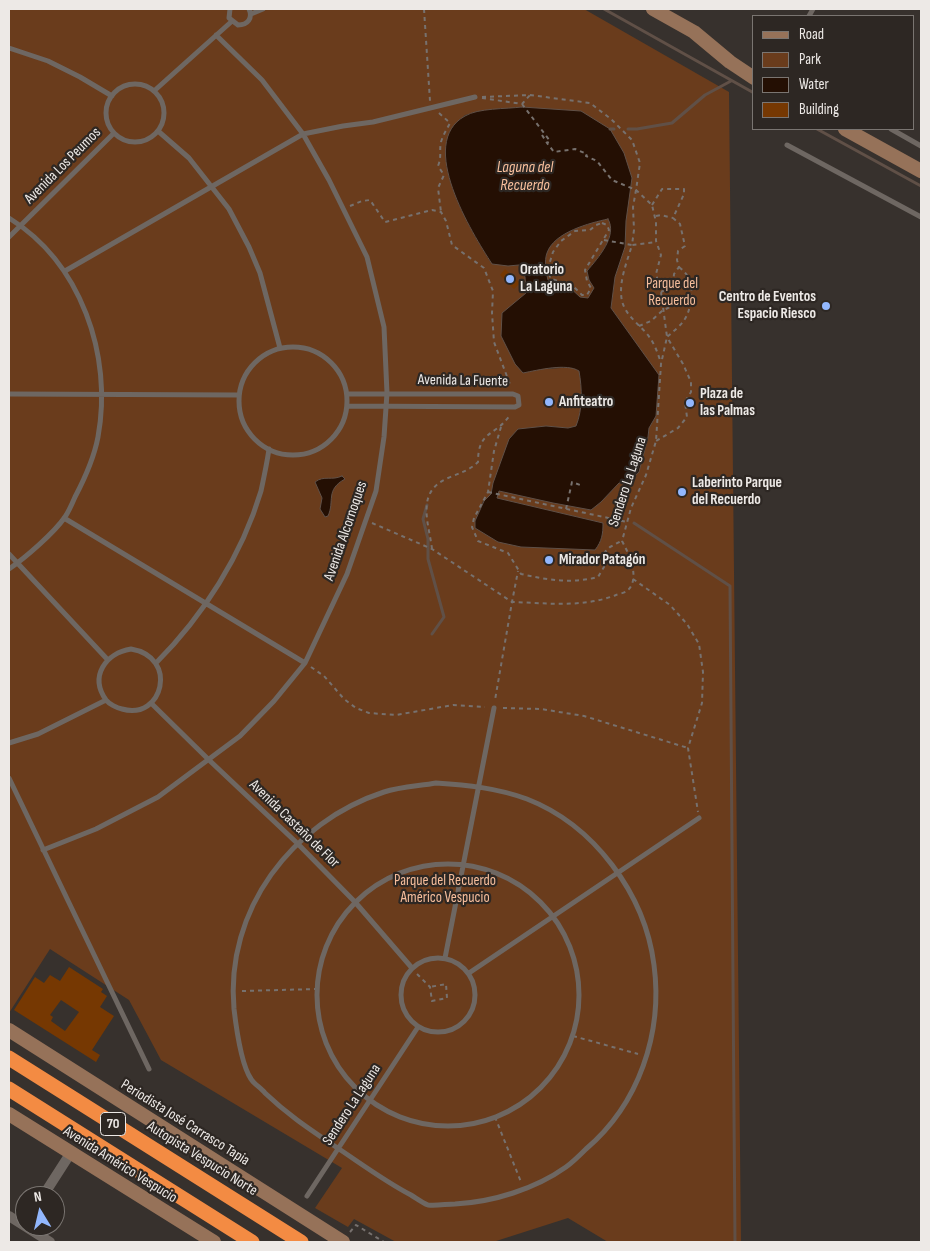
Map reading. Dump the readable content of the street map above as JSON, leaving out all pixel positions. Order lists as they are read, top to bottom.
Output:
{
  "streets": {
    "highway": ["70", "Autopista Vespucio Norte"],
    "main road": ["Periodista José Carrasco Tapia", "Avenida Américo Vespucio"],
    "lane": [
      "Avenida Los Peumos",
      "Avenida La Fuente",
      "Sendero La Laguna",
      "Avenida Alcornoques",
      "Avenida Castaño de Flor"
    ]
  },
  "crossings": [
    ["Avenida La Fuente", "Avenida Alcornoques"],
    ["Avenida Alcornoques", "Avenida Castaño de Flor"]
  ],
  "water": ["Laguna del Recuerdo"],
  "parks": ["Parque del Recuerdo", "Parque del Recuerdo Américo Vespucio"],
  "places": [
    "Oratorio La Laguna",
    "Centro de Eventos Espacio Riesco",
    "Anfiteatro",
    "Plaza de las Palmas",
    "Laberinto Parque del Recuerdo",
    "Mirador Patagón"
  ],
  "legend": [
    "Road",
    "Park",
    "Water",
    "Building"
  ],
  "north": "top"
}
